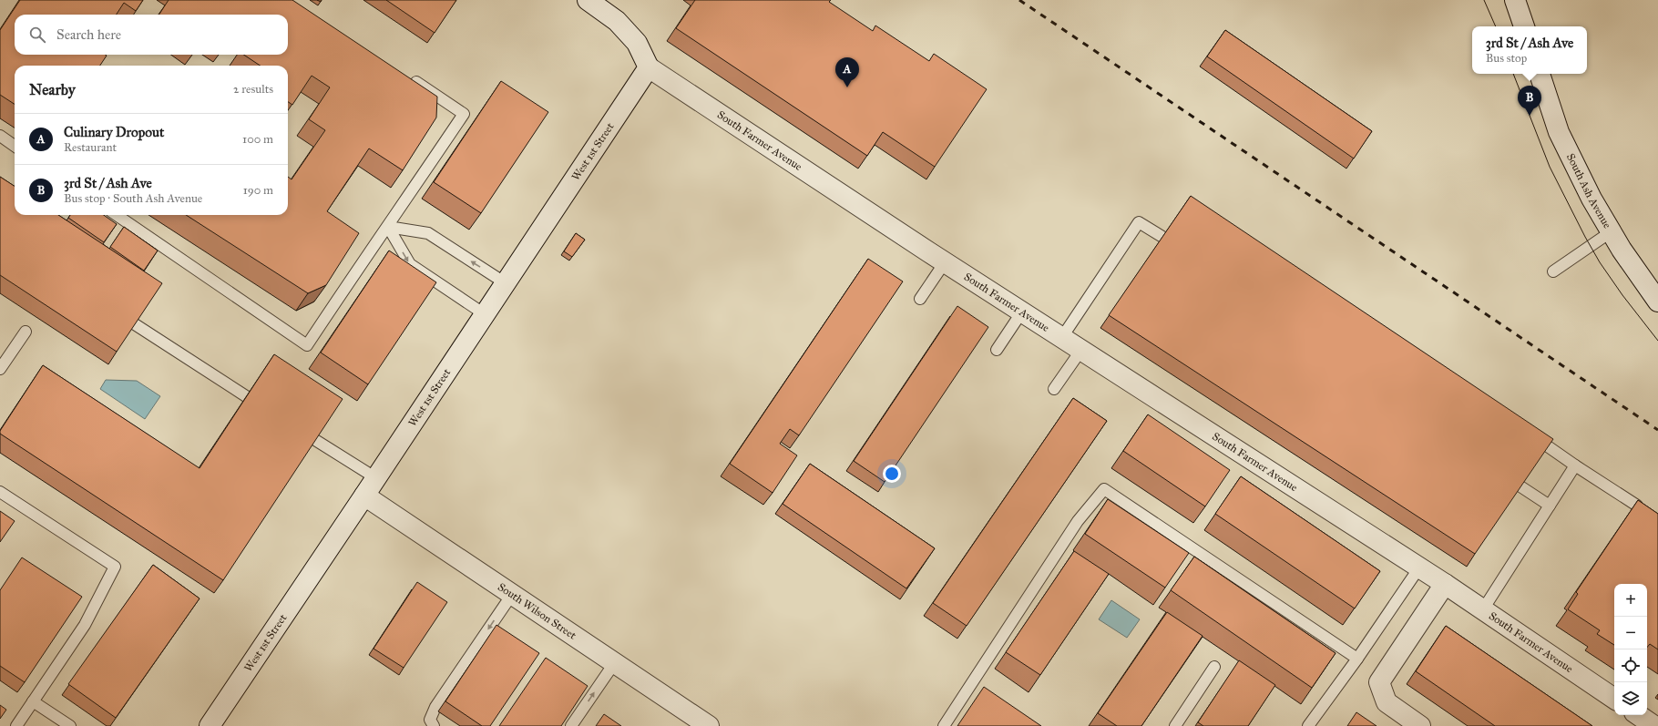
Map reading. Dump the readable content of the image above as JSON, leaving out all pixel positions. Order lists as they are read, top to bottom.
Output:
{
  "streets": {
    "street": [
      "South Farmer Avenue",
      "West 1st Street",
      "South Ash Avenue",
      "South Wilson Street"
    ]
  },
  "crossings": [
    ["South Farmer Avenue", "West 1st Street"],
    ["West 1st Street", "South Wilson Street"]
  ],
  "page": {
    "search": "Search here",
    "popup": ["3rd St / Ash Ave", "Bus stop"],
    "pins": ["A", "B"],
    "heading": ["Nearby", "2 results"],
    "list": [
      {
        "mark": "A",
        "name": "Culinary Dropout",
        "note": "Restaurant",
        "value": "100 m"
      },
      {
        "mark": "B",
        "name": "3rd St / Ash Ave",
        "note": "Bus stop · South Ash Avenue",
        "value": "190 m"
      }
    ],
    "map_buttons": ["+", "−"]
  }
}
